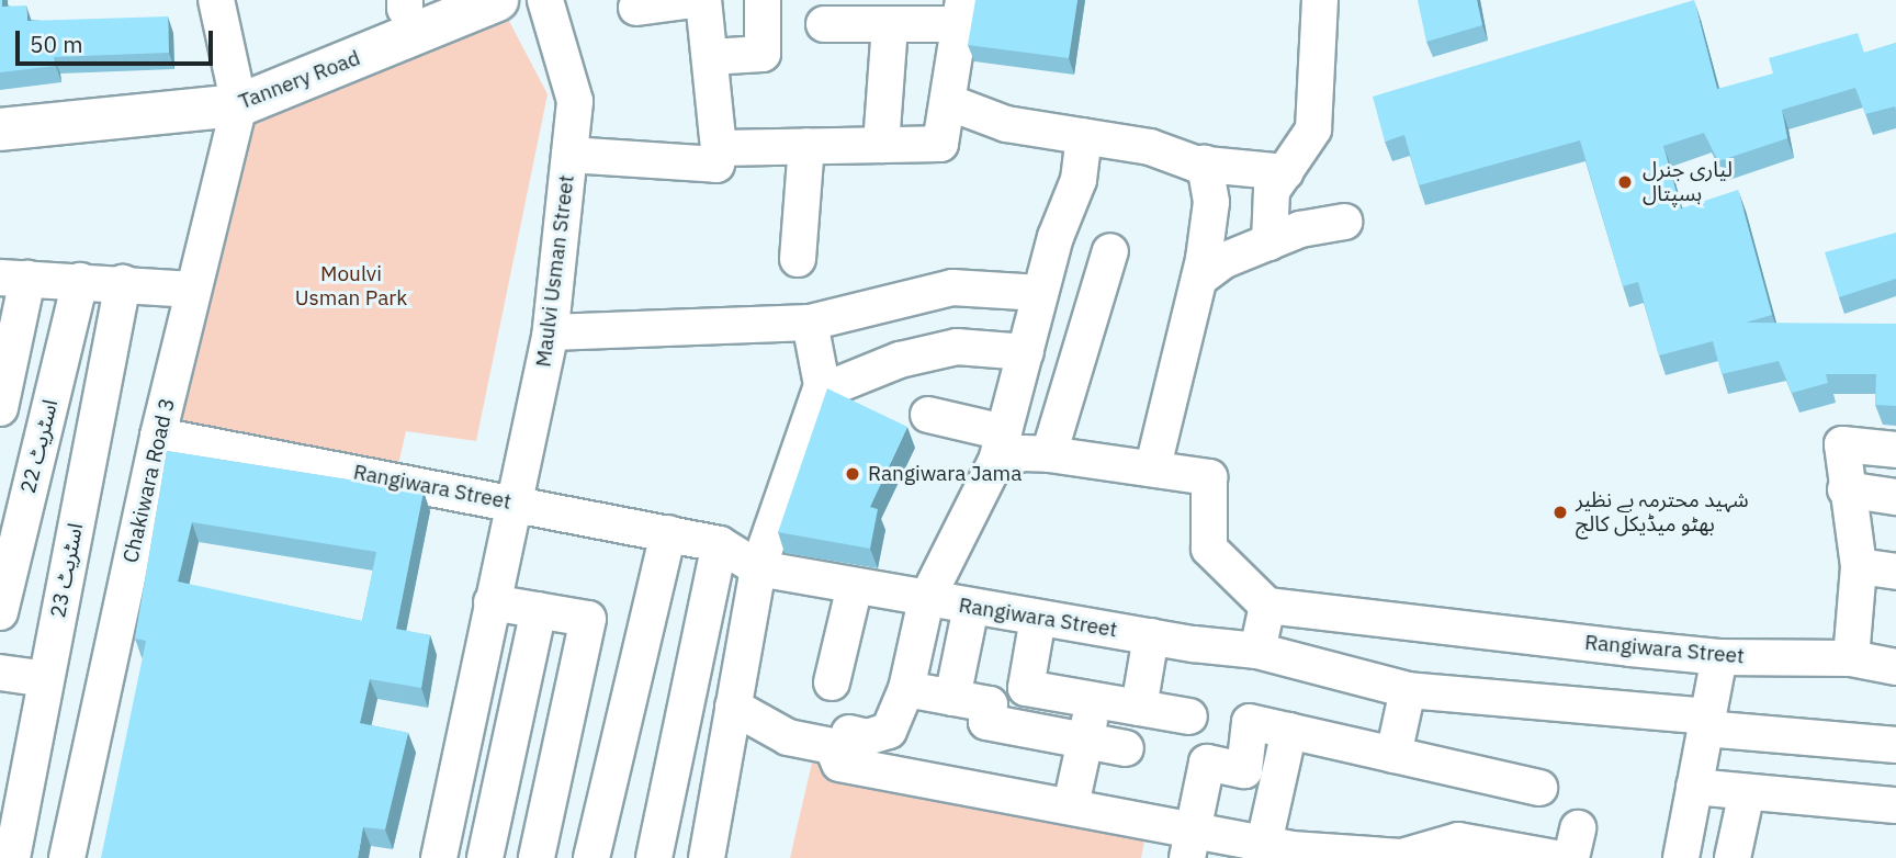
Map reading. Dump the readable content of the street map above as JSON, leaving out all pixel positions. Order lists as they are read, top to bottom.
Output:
{
  "streets": {
    "main road": ["Tannery Road"],
    "street": [
      "Maulvi Usman Street",
      "اسٹریٹ 22",
      "Chakiwara Road 3",
      "Rangiwara Street",
      "اسٹریٹ 23"
    ]
  },
  "crossings": [
    ["Tannery Road", "Chakiwara Road 3"],
    ["Maulvi Usman Street", "Rangiwara Street"],
    ["Chakiwara Road 3", "Rangiwara Street"]
  ],
  "parks": ["Moulvi Usman Park"],
  "places": ["لیاری جنرل ہسپتال", "Rangiwara Jama", "شہید محترمہ بے نظیر بھٹو میڈیکل کالج"],
  "scale_bar": "50 m"
}
